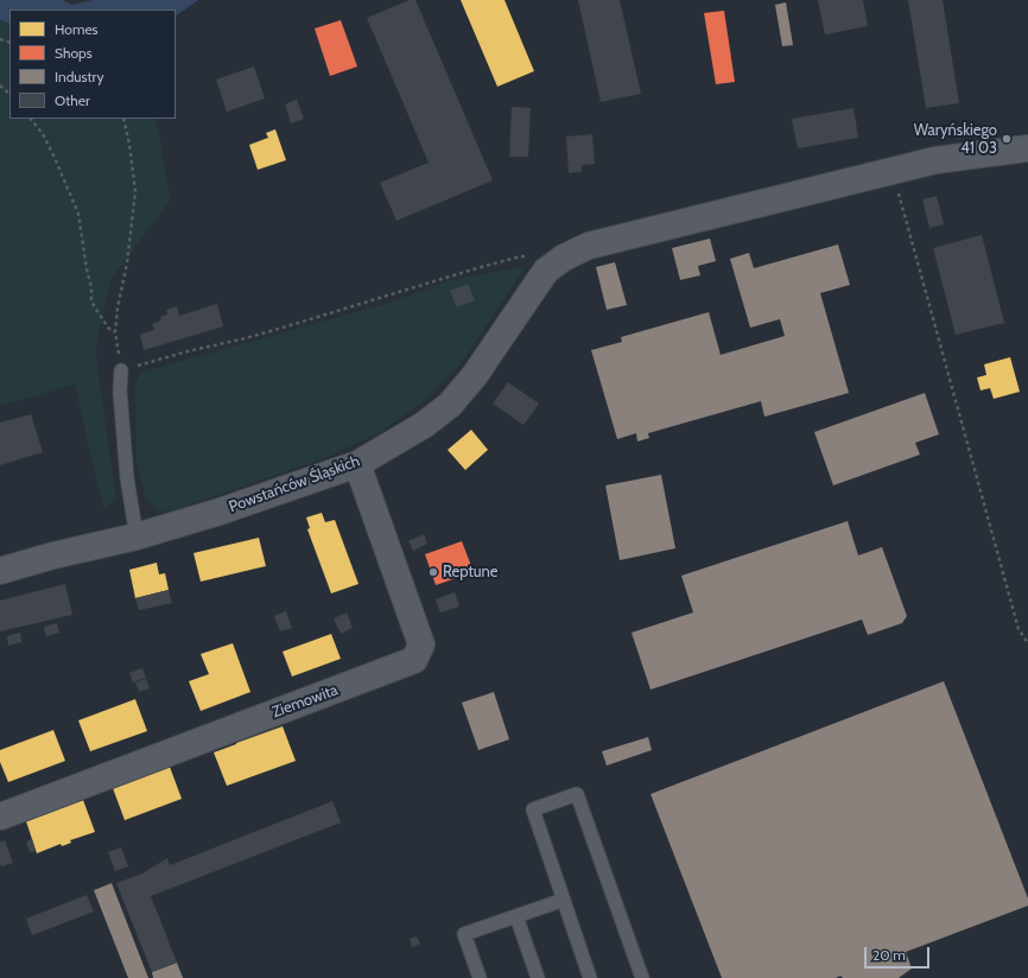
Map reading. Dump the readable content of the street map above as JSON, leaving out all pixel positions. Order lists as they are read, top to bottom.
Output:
{
  "streets": {
    "street": ["Powstańców Śląskich", "Ziemowita"]
  },
  "crossings": [
    ["Powstańców Śląskich", "Ziemowita"]
  ],
  "places": ["Waryńskiego 41 03", "Reptune"],
  "legend": [
    "Homes",
    "Shops",
    "Industry",
    "Other"
  ],
  "scale_bar": "20 m"
}
